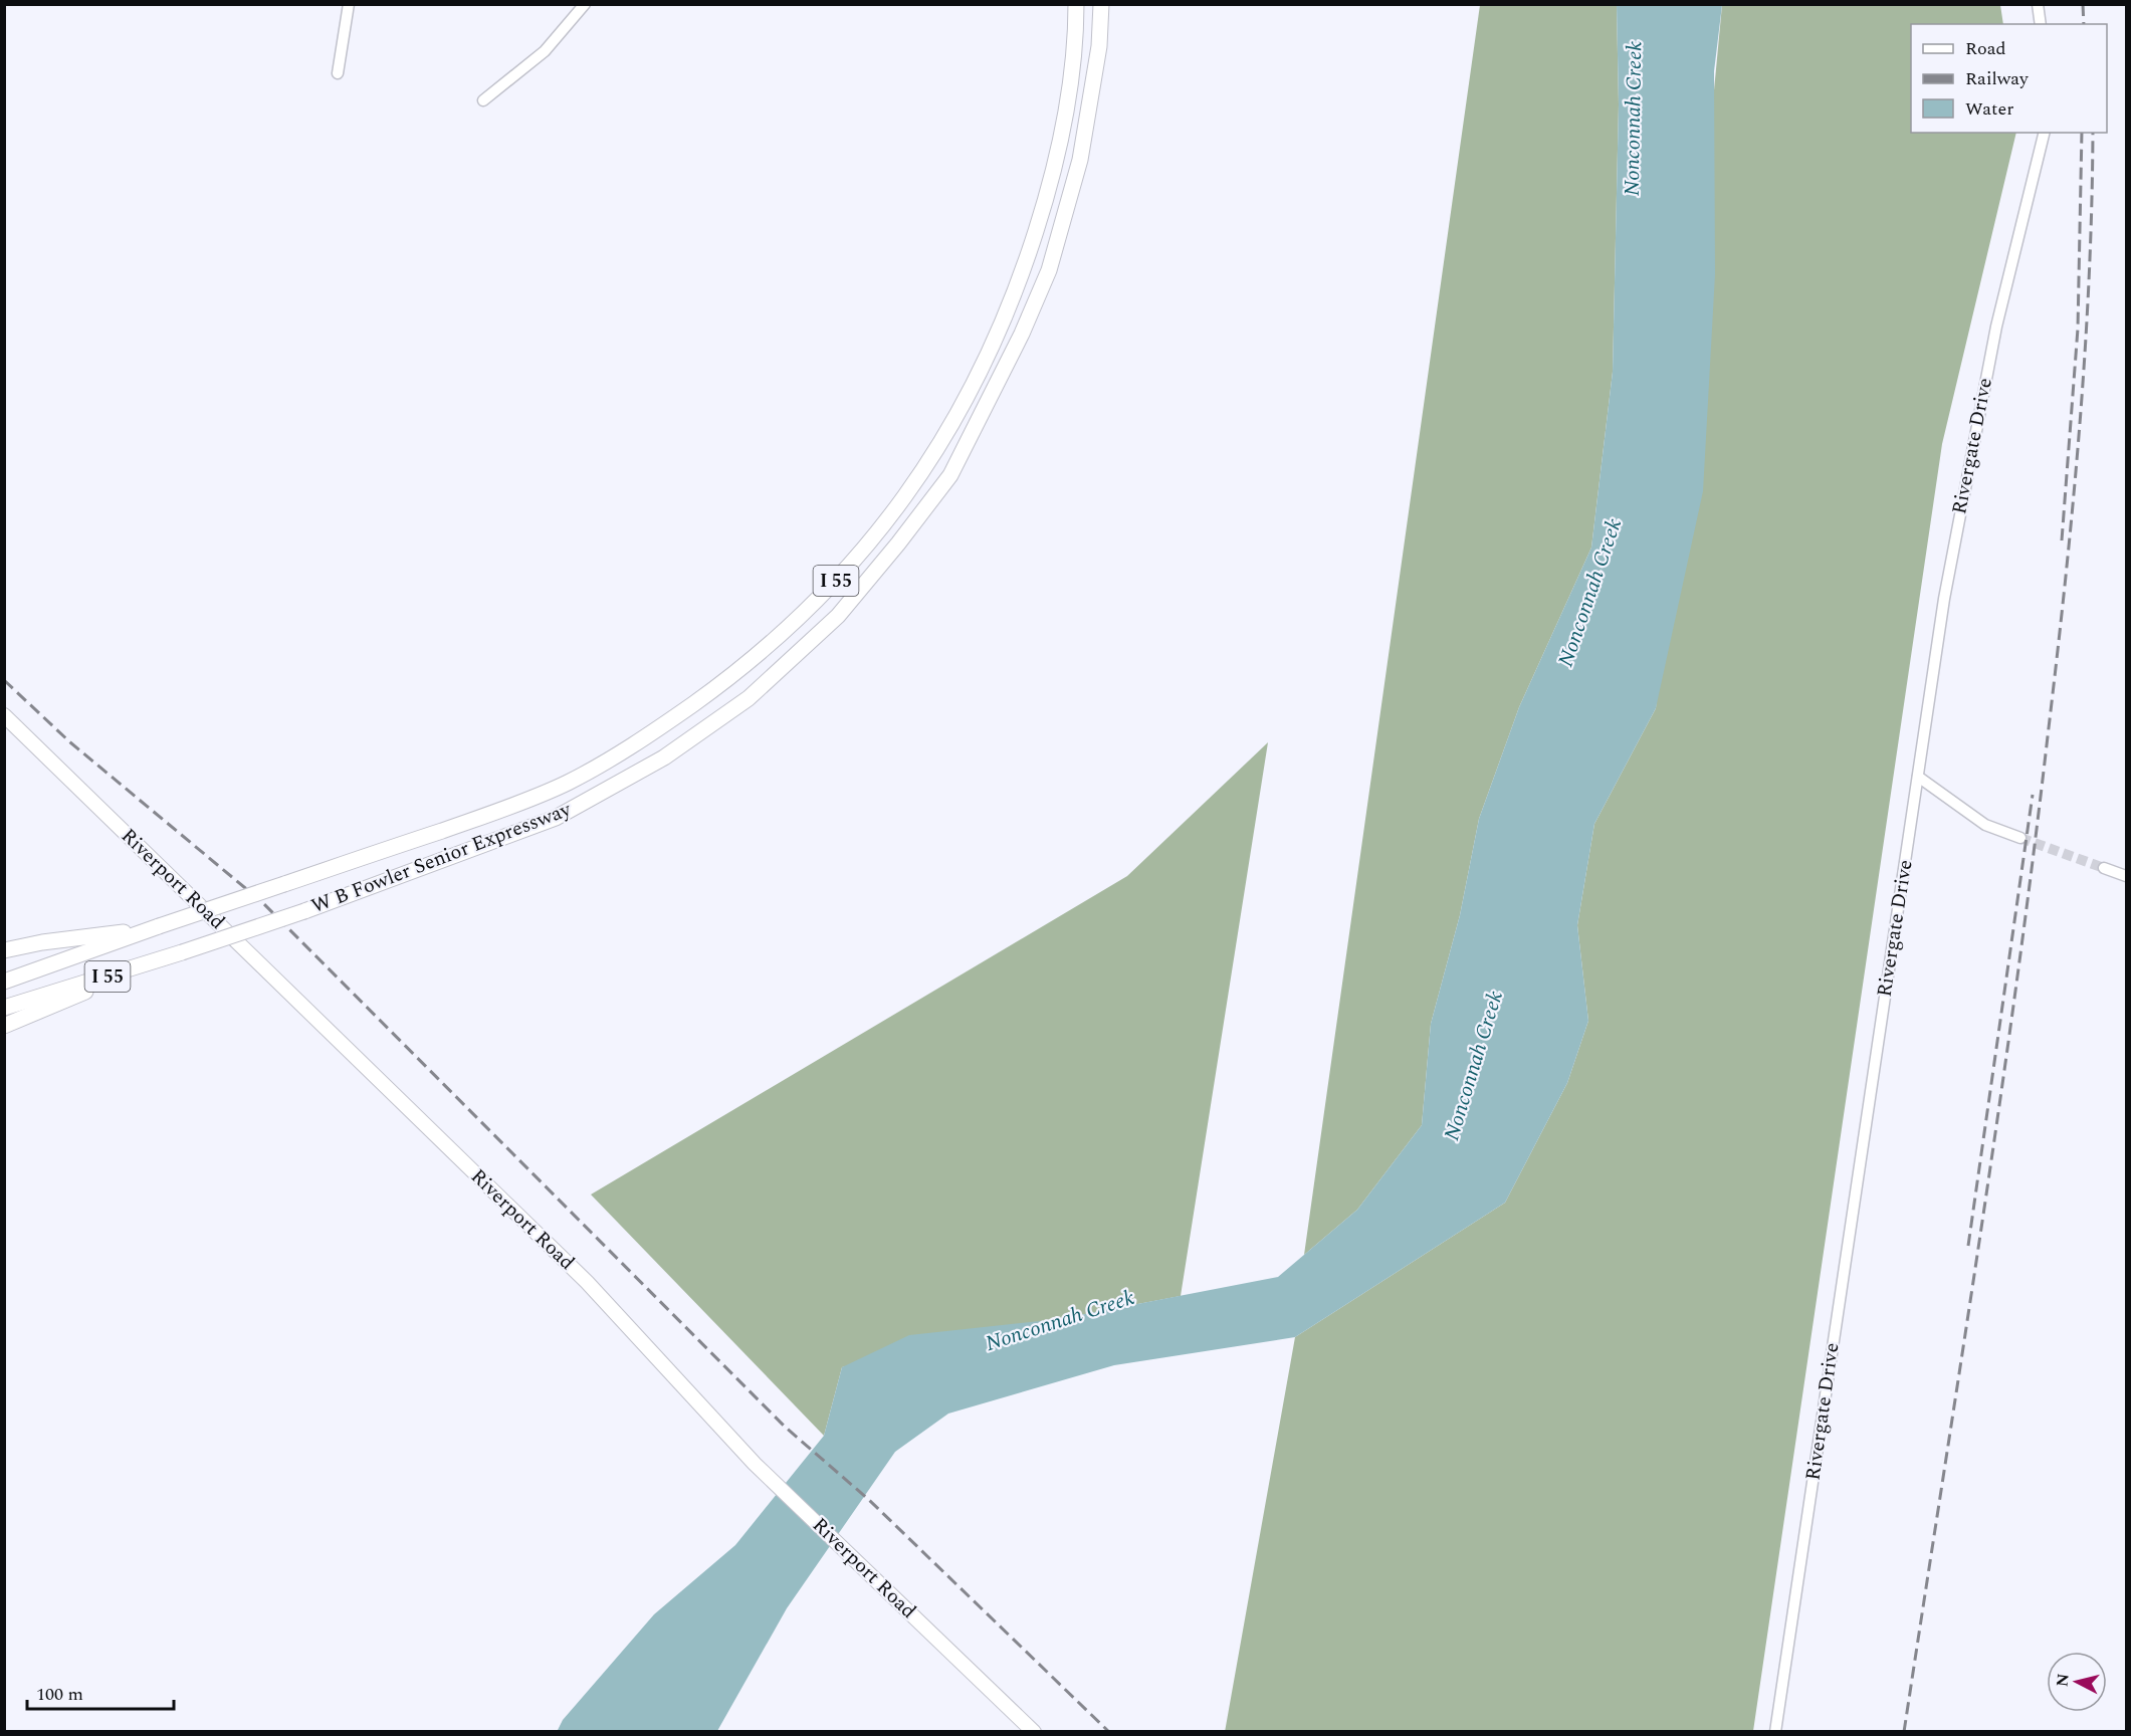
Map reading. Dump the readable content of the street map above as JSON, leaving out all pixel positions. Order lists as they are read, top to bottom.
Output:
{
  "streets": {
    "highway": ["I 55", "W B Fowler Senior Expressway"],
    "main road": ["Riverport Road"],
    "street": ["Rivergate Drive"]
  },
  "water": ["Nonconnah Creek"],
  "legend": ["Road", "Railway", "Water"],
  "scale_bar": "100 m",
  "north": "left"
}
